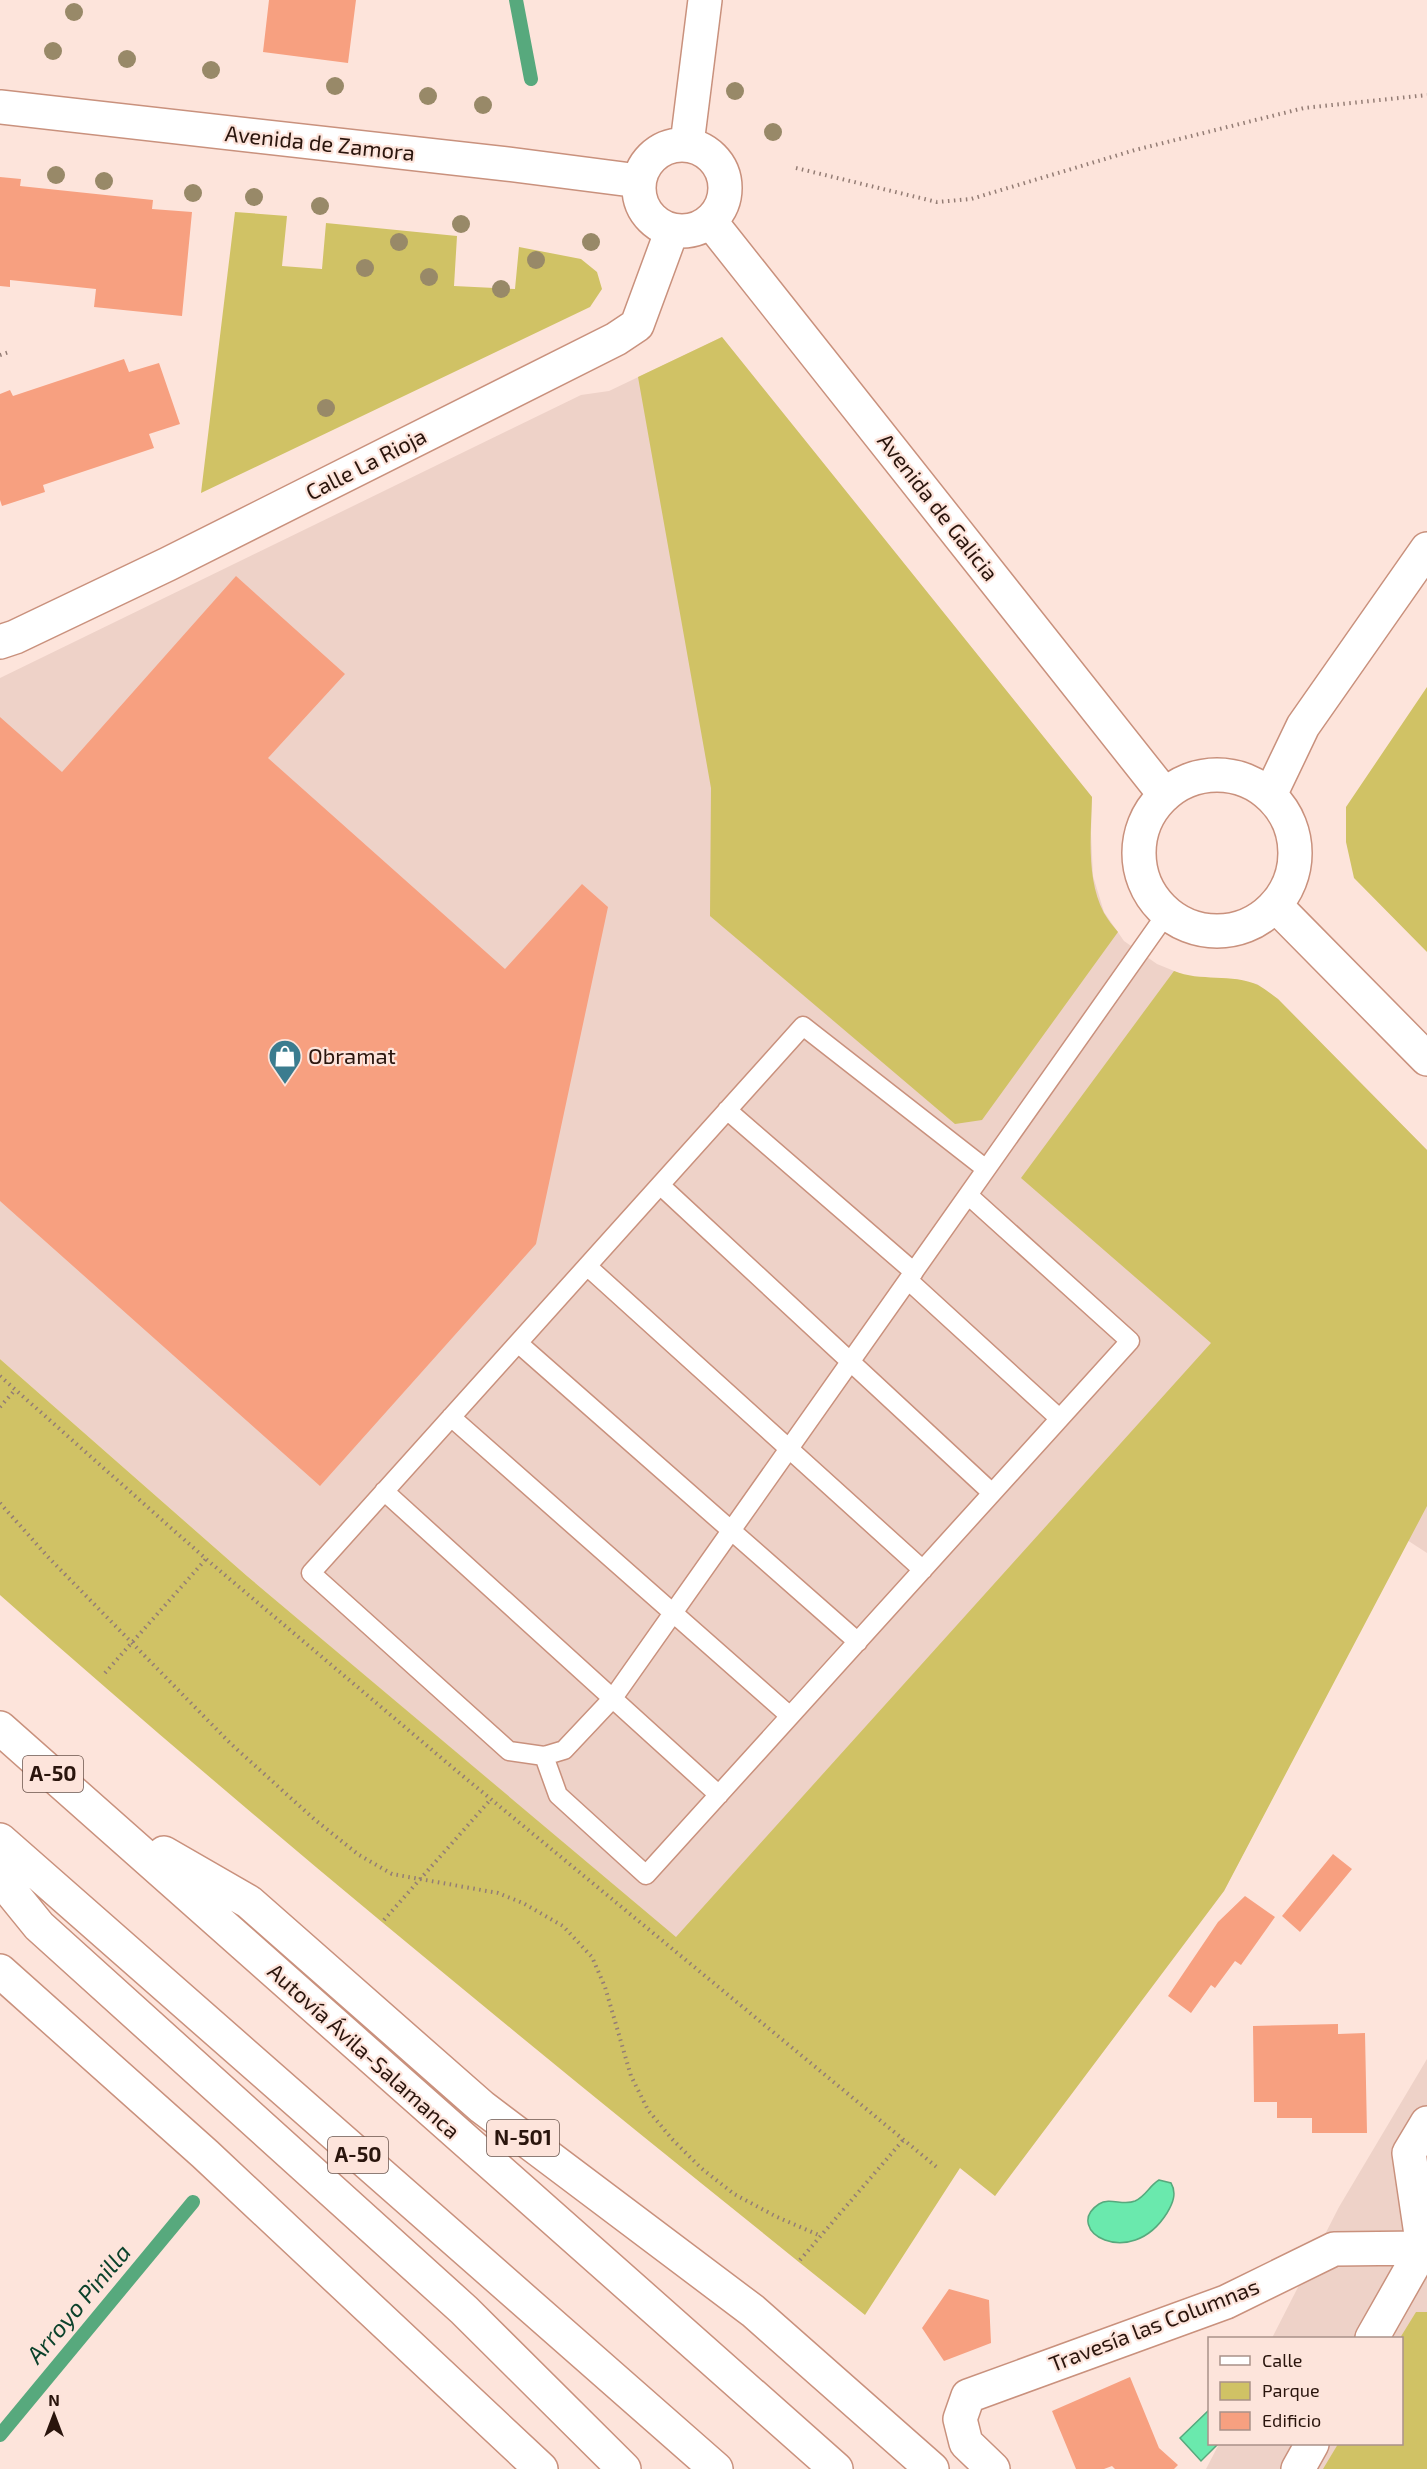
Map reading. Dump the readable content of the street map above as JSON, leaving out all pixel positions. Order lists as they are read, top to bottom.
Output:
{
  "streets": {
    "main road": [
      "Avenida de Zamora",
      "Calle La Rioja",
      "Avenida de Galicia",
      "A-50",
      "Autovía Ávila-Salamanca",
      "N-501",
      "Travesía las Columnas"
    ]
  },
  "crossings": [
    ["Avenida de Zamora", "Calle La Rioja"],
    ["Avenida de Zamora", "Avenida de Galicia"],
    ["Calle La Rioja", "Avenida de Galicia"],
    ["Autovía Ávila-Salamanca", "N-501"]
  ],
  "water": ["Arroyo Pinilla"],
  "places": {
    "shop": ["Obramat"]
  },
  "legend": ["Calle", "Parque", "Edificio"],
  "north": "top"
}
